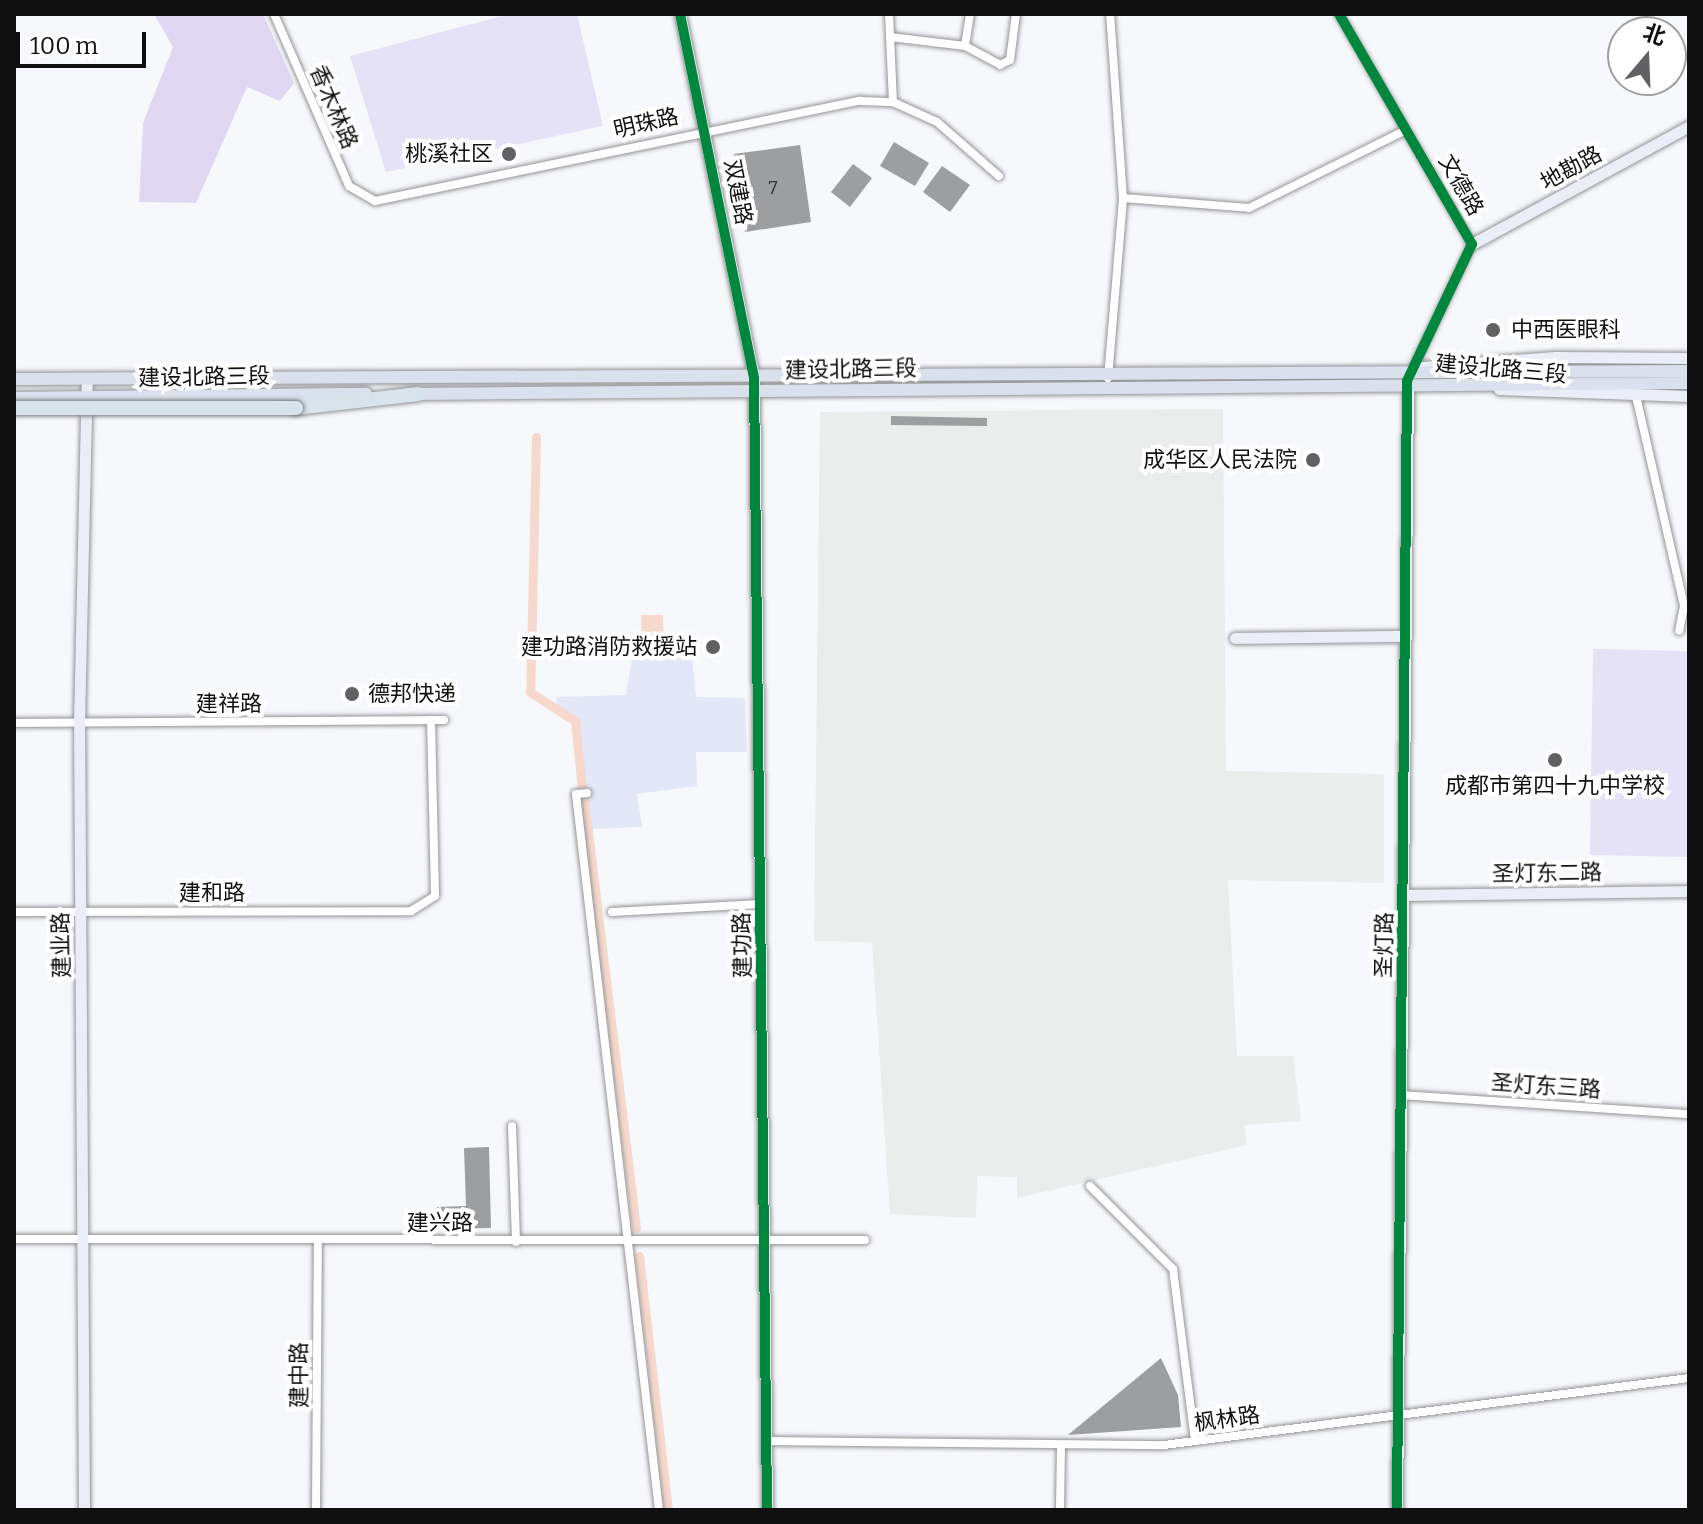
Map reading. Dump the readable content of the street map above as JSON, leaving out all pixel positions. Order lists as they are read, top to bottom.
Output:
{
  "streets": {
    "main road": ["建设北路三段"],
    "street": [
      "香木林路",
      "明珠路",
      "地勘路",
      "文德路",
      "双建路",
      "建祥路",
      "圣灯东二路",
      "建和路",
      "建业路",
      "建功路",
      "圣灯路",
      "圣灯东三路",
      "建兴路",
      "建中路",
      "枫林路"
    ]
  },
  "crossings": [
    ["香木林路", "明珠路"],
    ["明珠路", "双建路"],
    ["地勘路", "文德路"],
    ["文德路", "建设北路三段"],
    ["文德路", "圣灯路"],
    ["双建路", "建设北路三段"],
    ["双建路", "建功路"],
    ["建设北路三段", "建业路"],
    ["建设北路三段", "建功路"],
    ["建设北路三段", "圣灯路"],
    ["建祥路", "建和路"],
    ["建祥路", "建业路"],
    ["圣灯东二路", "圣灯路"],
    ["建和路", "建业路"],
    ["建业路", "建兴路"],
    ["建功路", "建兴路"],
    ["建功路", "枫林路"],
    ["圣灯路", "圣灯东三路"],
    ["圣灯路", "枫林路"],
    ["建兴路", "建中路"]
  ],
  "places": [
    "桃溪社区",
    "中西医眼科",
    "成华区人民法院",
    "建功路消防救援站",
    "德邦快递",
    "成都市第四十九中学校"
  ],
  "house_numbers": ["7"],
  "scale_bar": "100 m",
  "north": "top"
}
